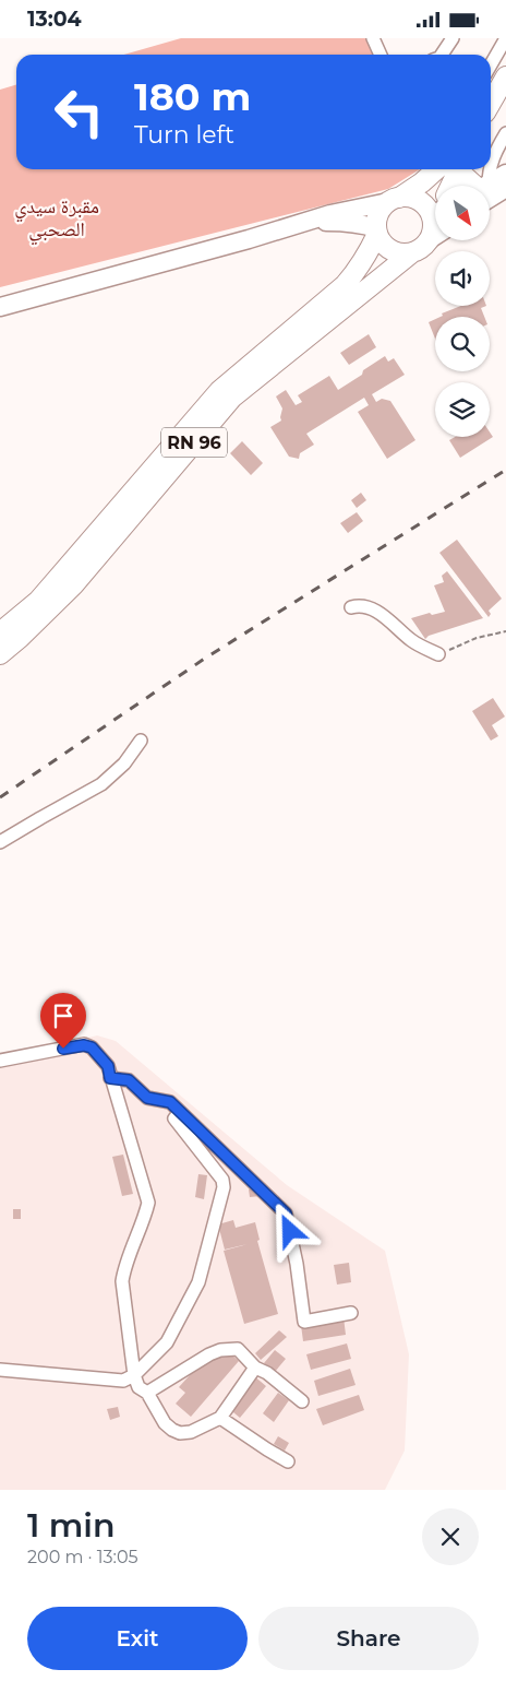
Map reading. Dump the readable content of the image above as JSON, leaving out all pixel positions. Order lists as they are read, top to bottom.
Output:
{
  "streets": {
    "main road": ["RN 96"]
  },
  "parks": ["مقبرة سيدي الصحبي"],
  "north": "bottom right",
  "page": {
    "status": "13:04",
    "turn": ["180 m", "Turn left"],
    "heading": ["1 min", "200 m · 13:05"],
    "buttons": ["Exit", "Share"]
  }
}
